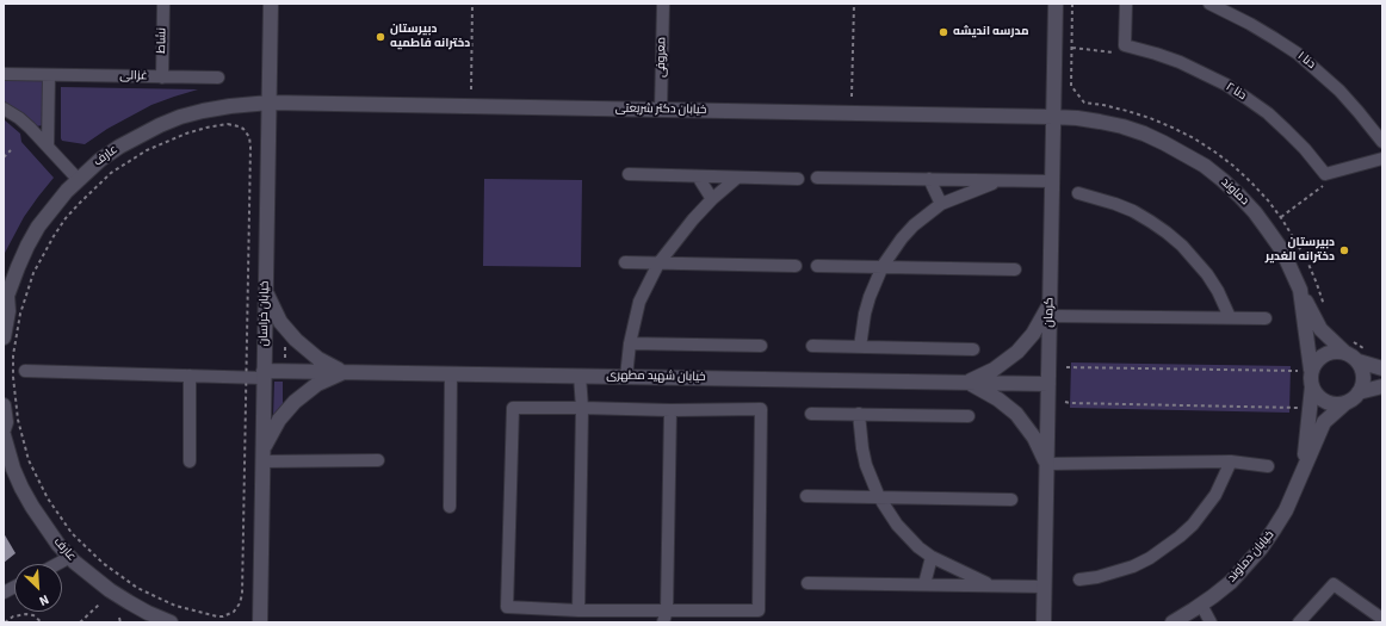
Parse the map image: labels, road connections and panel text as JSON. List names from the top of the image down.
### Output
{
  "streets": {
    "street": [
      "نشاط",
      "معروفی",
      "دنا ۱",
      "غزالی",
      "دنا ۲",
      "خیابان دکتر شریعتی",
      "عارف",
      "دماوند",
      "کرمان",
      "خیابان خراسان",
      "خیابان شهید مطهری",
      "خیابان دماوند"
    ]
  },
  "crossings": [
    ["نشاط", "غزالی"],
    ["معروفی", "خیابان دکتر شریعتی"],
    ["خیابان دکتر شریعتی", "عارف"],
    ["خیابان دکتر شریعتی", "دماوند"],
    ["خیابان دکتر شریعتی", "کرمان"],
    ["خیابان دکتر شریعتی", "خیابان خراسان"],
    ["عارف", "خیابان خراسان"],
    ["دماوند", "کرمان"],
    ["دماوند", "خیابان دماوند"],
    ["کرمان", "خیابان شهید مطهری"],
    ["خیابان خراسان", "خیابان شهید مطهری"]
  ],
  "places": ["مدرسه اندیشه", "دبیرستان دخترانه فاطمیه", "دبیرستان دخترانه الغدیر"],
  "north": "bottom right"
}
